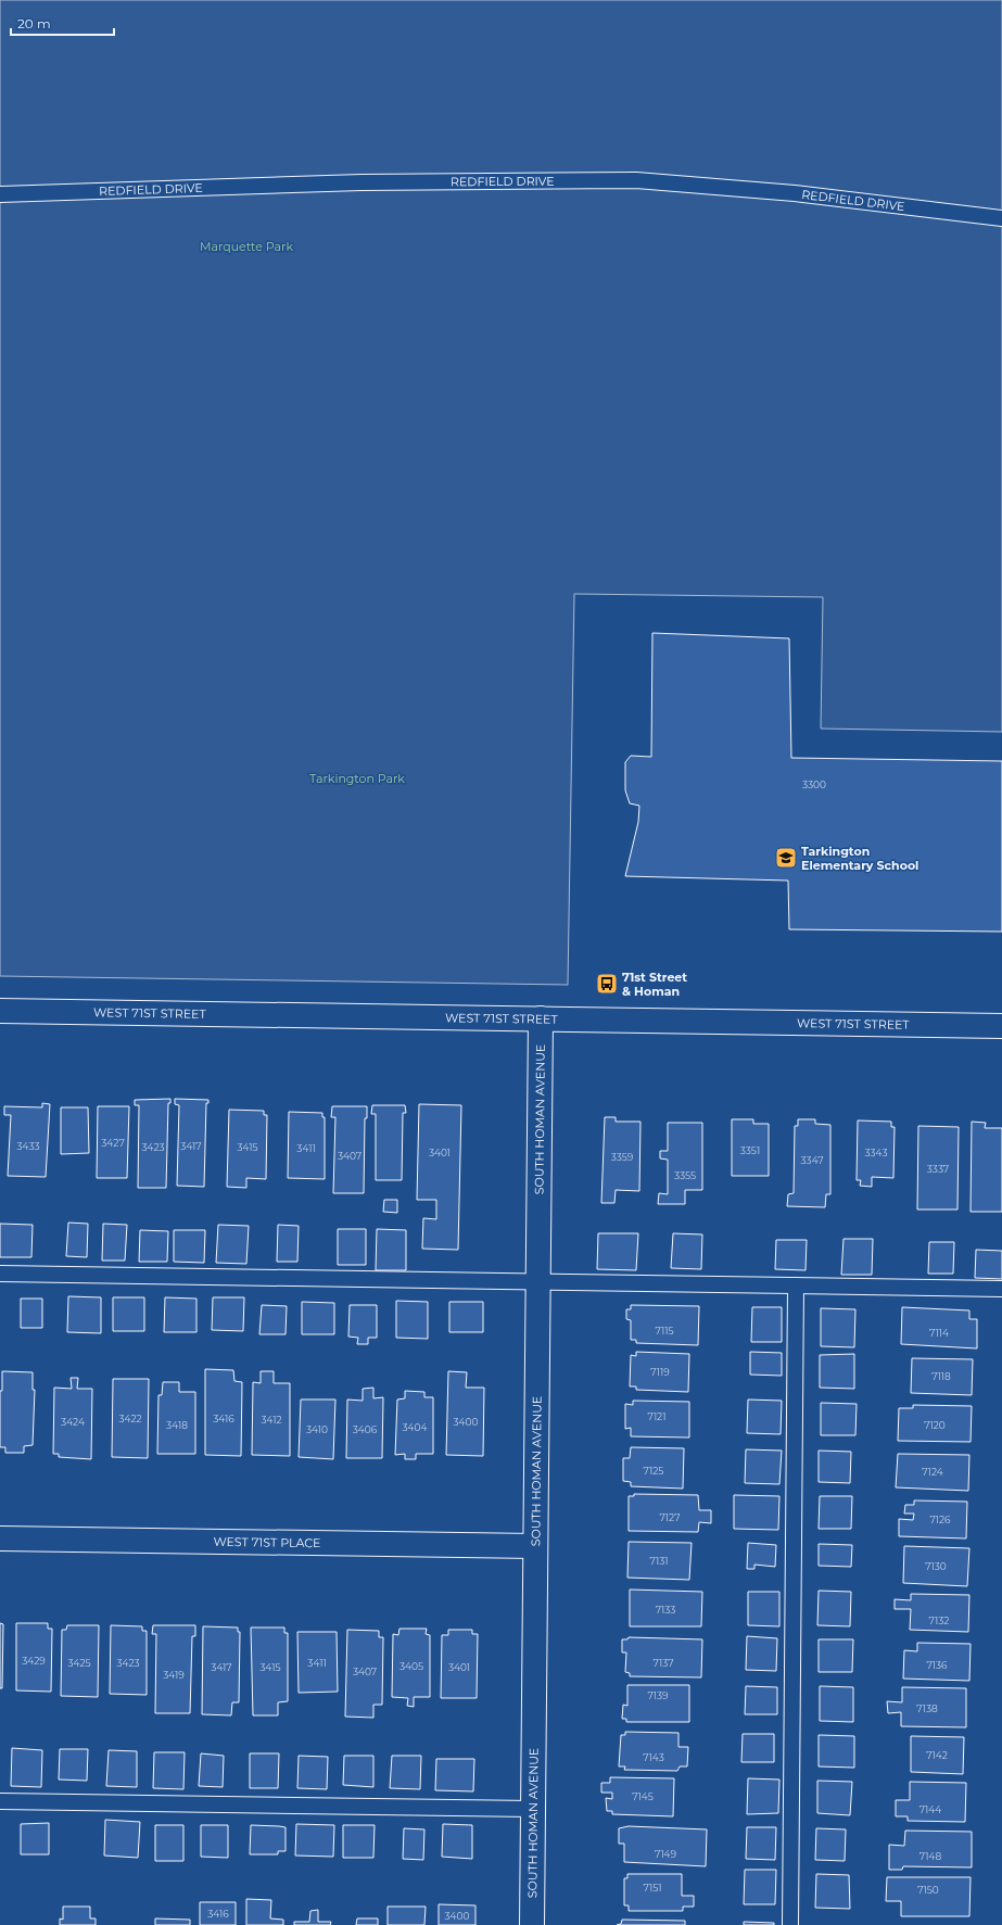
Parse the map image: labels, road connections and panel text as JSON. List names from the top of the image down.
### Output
{
  "streets": {
    "street": ["WEST 71ST STREET", "SOUTH HOMAN AVENUE", "WEST 71ST PLACE"],
    "lane": ["REDFIELD DRIVE"]
  },
  "crossings": [
    ["WEST 71ST STREET", "SOUTH HOMAN AVENUE"],
    ["SOUTH HOMAN AVENUE", "WEST 71ST PLACE"]
  ],
  "parks": ["Marquette Park", "Tarkington Park"],
  "places": {
    "school or university": ["Tarkington Elementary School"],
    "bus stop": ["71st Street & Homan"]
  },
  "house_numbers": [
    "3300",
    "3427",
    "3433",
    "3417",
    "3423",
    "3415",
    "3411",
    "3351",
    "3401",
    "3343",
    "3407",
    "3359",
    "3347",
    "3337",
    "3355",
    "7115",
    "7114",
    "7119",
    "7118",
    "7121",
    "3422",
    "3416",
    "3412",
    "3424",
    "3400",
    "3418",
    "7120",
    "3404",
    "3410",
    "3406",
    "7125",
    "7124",
    "7127",
    "7126",
    "7131",
    "7130",
    "7133",
    "7132",
    "3429",
    "3425",
    "3423",
    "3411",
    "7137",
    "7136",
    "3405",
    "3417",
    "3415",
    "3401",
    "3407",
    "3419",
    "7139",
    "7138",
    "7142",
    "7143",
    "7145",
    "7144",
    "7149",
    "7148",
    "7151",
    "7150",
    "3416",
    "3400"
  ],
  "scale_bar": "20 m"
}
